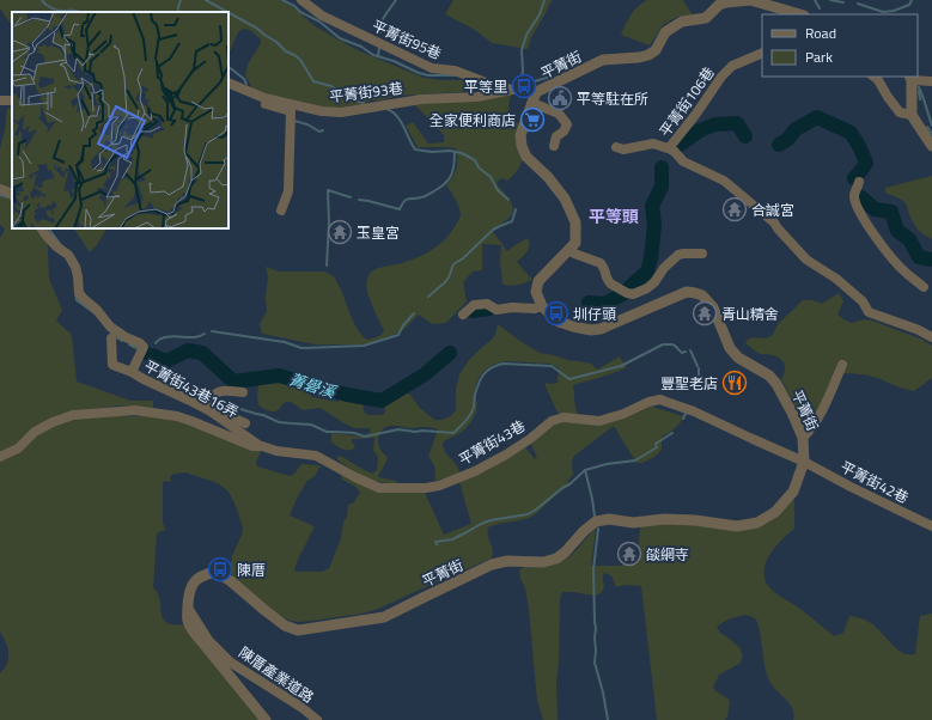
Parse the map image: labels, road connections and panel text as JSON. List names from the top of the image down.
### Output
{
  "streets": {
    "street": [
      "平菁街95巷",
      "平菁街",
      "平菁街93巷",
      "平菁街106巷",
      "平菁街43巷16弄",
      "平菁街43巷",
      "平菁街42巷",
      "陳厝產業道路"
    ]
  },
  "crossings": [
    ["平菁街95巷", "平菁街"],
    ["平菁街95巷", "平菁街93巷"],
    ["平菁街", "平菁街43巷"],
    ["平菁街", "平菁街42巷"],
    ["平菁街", "陳厝產業道路"],
    ["平菁街43巷16弄", "平菁街43巷"],
    ["平菁街43巷", "平菁街42巷"]
  ],
  "districts": ["平等頭"],
  "water": ["菁礐溪"],
  "places": {
    "bus stop": ["平等里", "圳仔頭", "陳厝"],
    "public building": ["平等駐在所"],
    "supermarket": ["全家便利商店"],
    "temple": [
      "合誠宮",
      "玉皇宮",
      "青山精舍",
      "燄網寺"
    ],
    "restaurant": ["豐聖老店"]
  },
  "legend": ["Road", "Park"]
}
